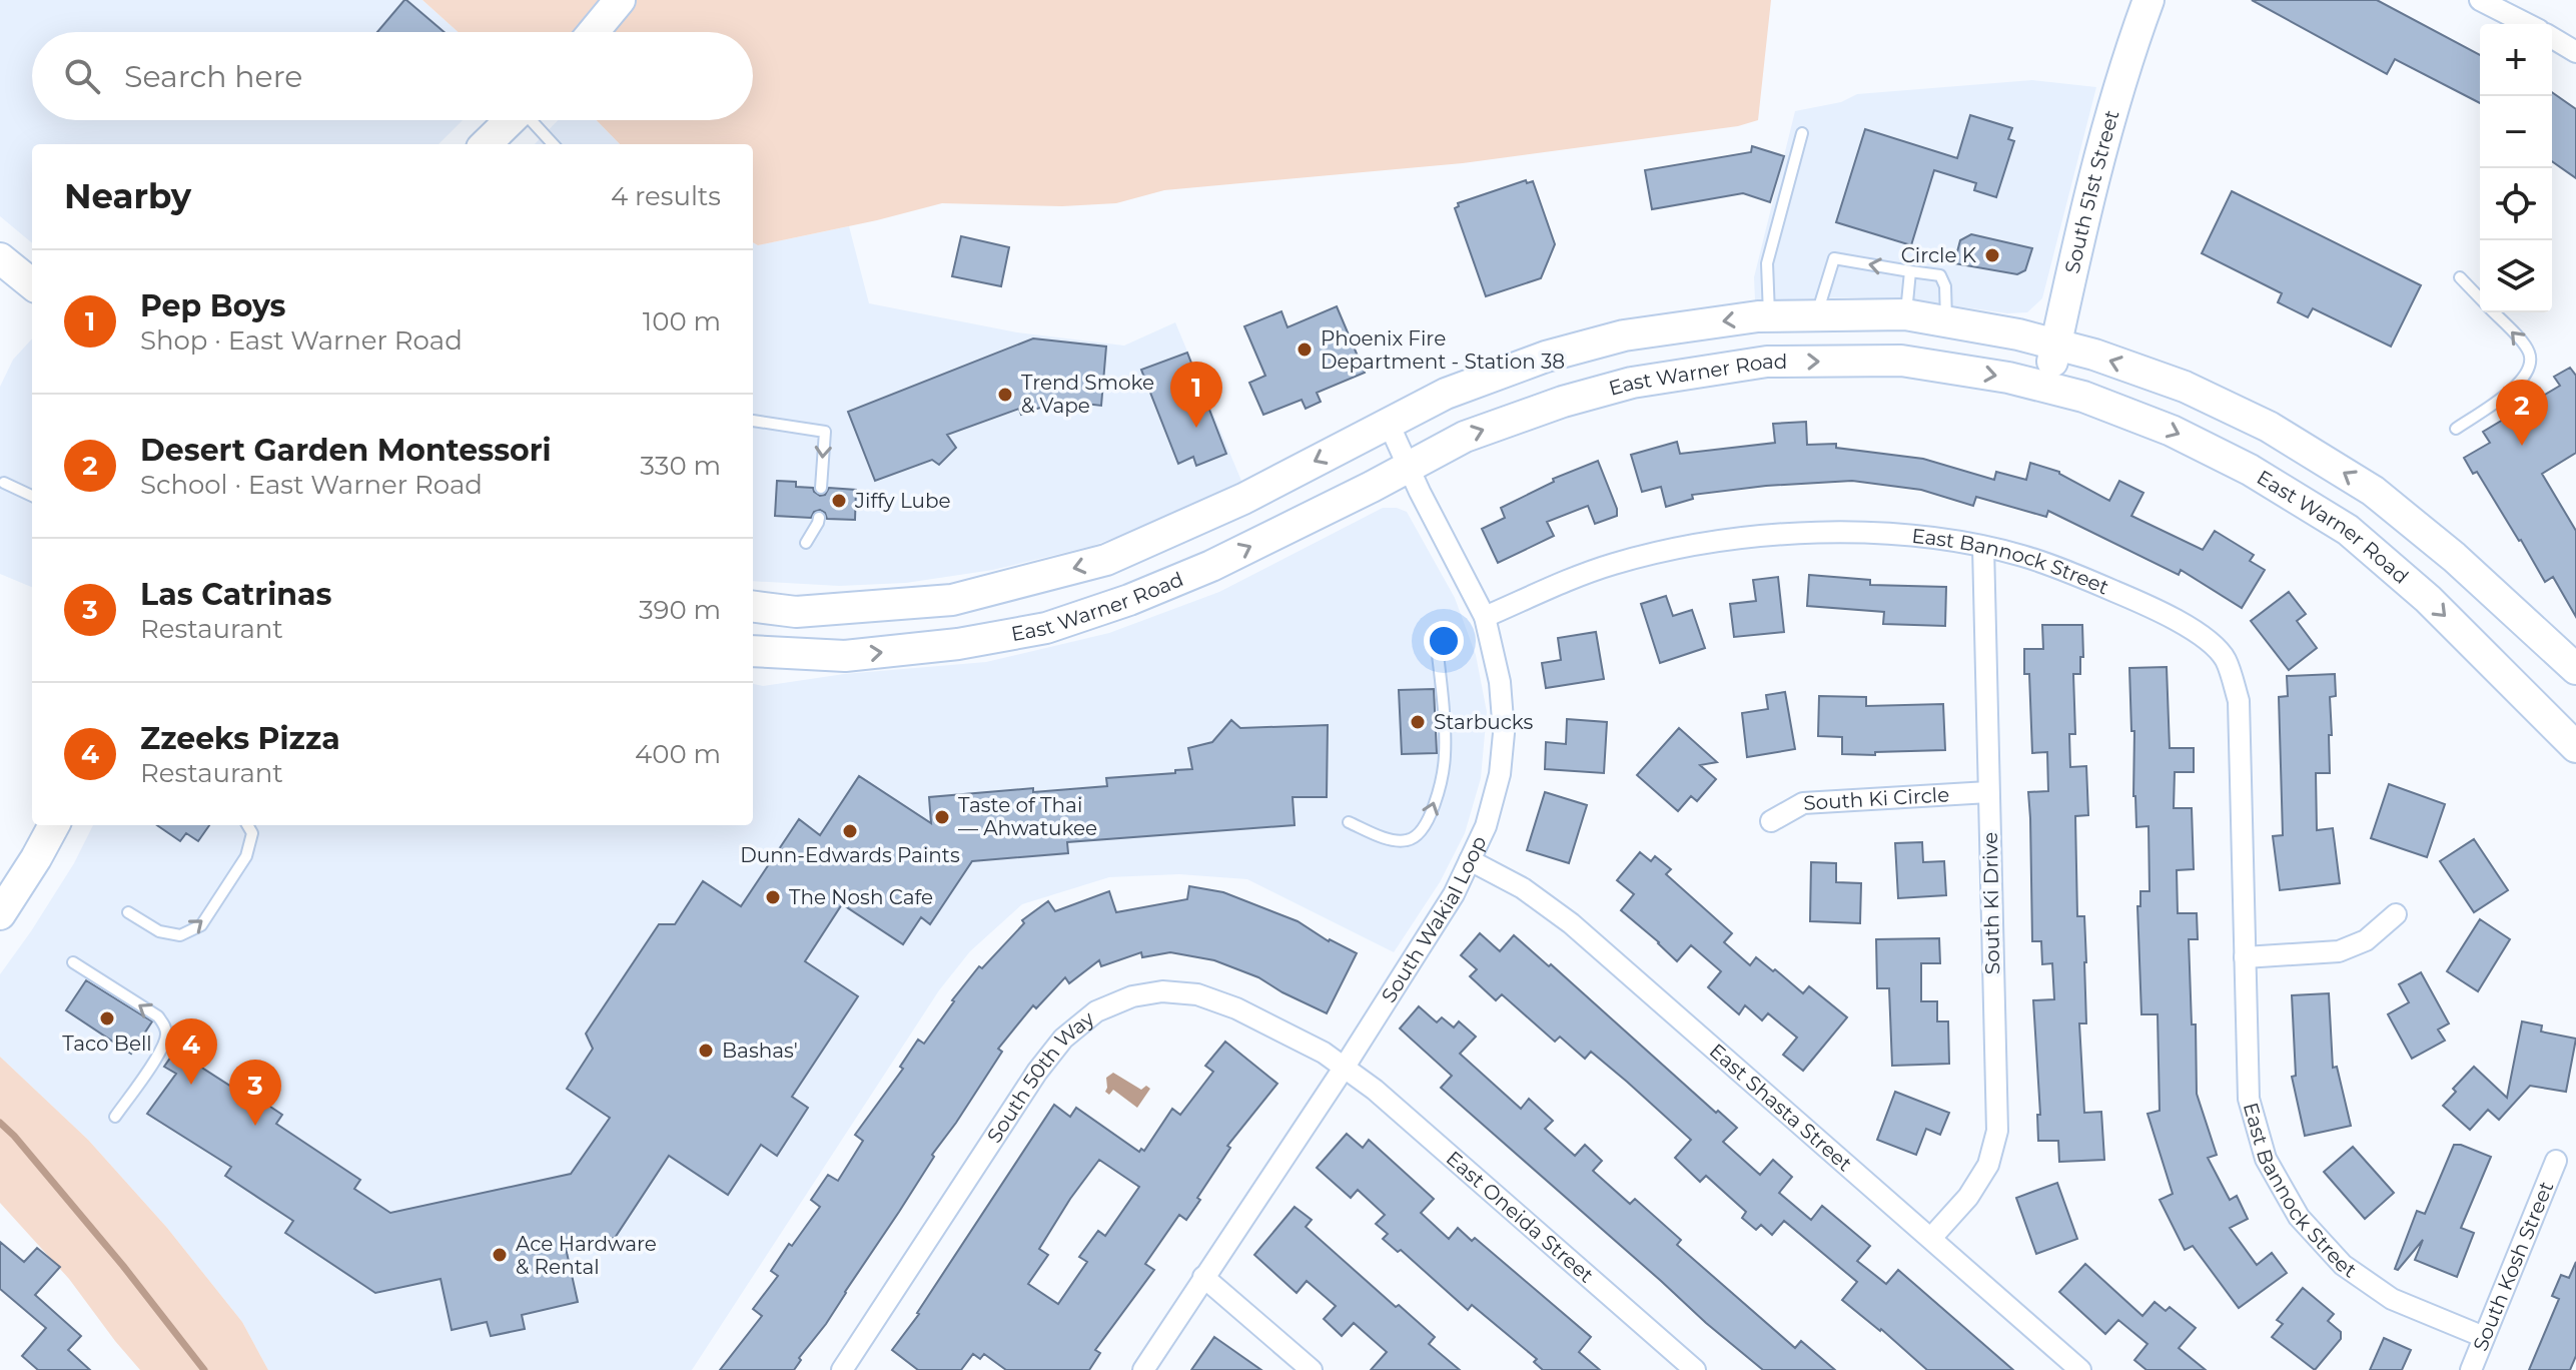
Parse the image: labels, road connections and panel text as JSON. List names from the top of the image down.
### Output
{
  "streets": {
    "main road": ["South 51st Street", "East Warner Road"],
    "street": [
      "East Bannock Street",
      "South Ki Circle",
      "South Ki Drive",
      "South Wakial Loop",
      "South 50th Way",
      "East Shasta Street",
      "East Oneida Street",
      "South Kosh Street"
    ]
  },
  "crossings": [
    ["South 51st Street", "East Warner Road"],
    ["East Warner Road", "South Wakial Loop"],
    ["East Bannock Street", "South Ki Drive"],
    ["East Bannock Street", "South Wakial Loop"],
    ["East Bannock Street", "South Kosh Street"],
    ["South Ki Circle", "South Ki Drive"],
    ["South Ki Drive", "East Shasta Street"],
    ["South Wakial Loop", "South 50th Way"],
    ["South Wakial Loop", "East Shasta Street"],
    ["South Wakial Loop", "East Oneida Street"],
    ["South 50th Way", "East Oneida Street"]
  ],
  "places": [
    "Circle K",
    "Phoenix Fire Department - Station 38",
    "Trend Smoke & Vape",
    "Jiffy Lube",
    "Starbucks",
    "Taste of Thai — Ahwatukee",
    "Dunn-Edwards Paints",
    "The Nosh Cafe",
    "Taco Bell",
    "Bashas'",
    "Ace Hardware & Rental"
  ],
  "page": {
    "map_buttons": ["+", "−"],
    "search": "Search here",
    "heading": ["Nearby", "4 results"],
    "list": [
      {
        "mark": "1",
        "name": "Pep Boys",
        "note": "Shop · East Warner Road",
        "value": "100 m"
      },
      {
        "mark": "2",
        "name": "Desert Garden Montessori",
        "note": "School · East Warner Road",
        "value": "330 m"
      },
      {
        "mark": "3",
        "name": "Las Catrinas",
        "note": "Restaurant",
        "value": "390 m"
      },
      {
        "mark": "4",
        "name": "Zzeeks Pizza",
        "note": "Restaurant",
        "value": "400 m"
      }
    ],
    "pins": [
      "1",
      "2",
      "4",
      "3"
    ]
  }
}
